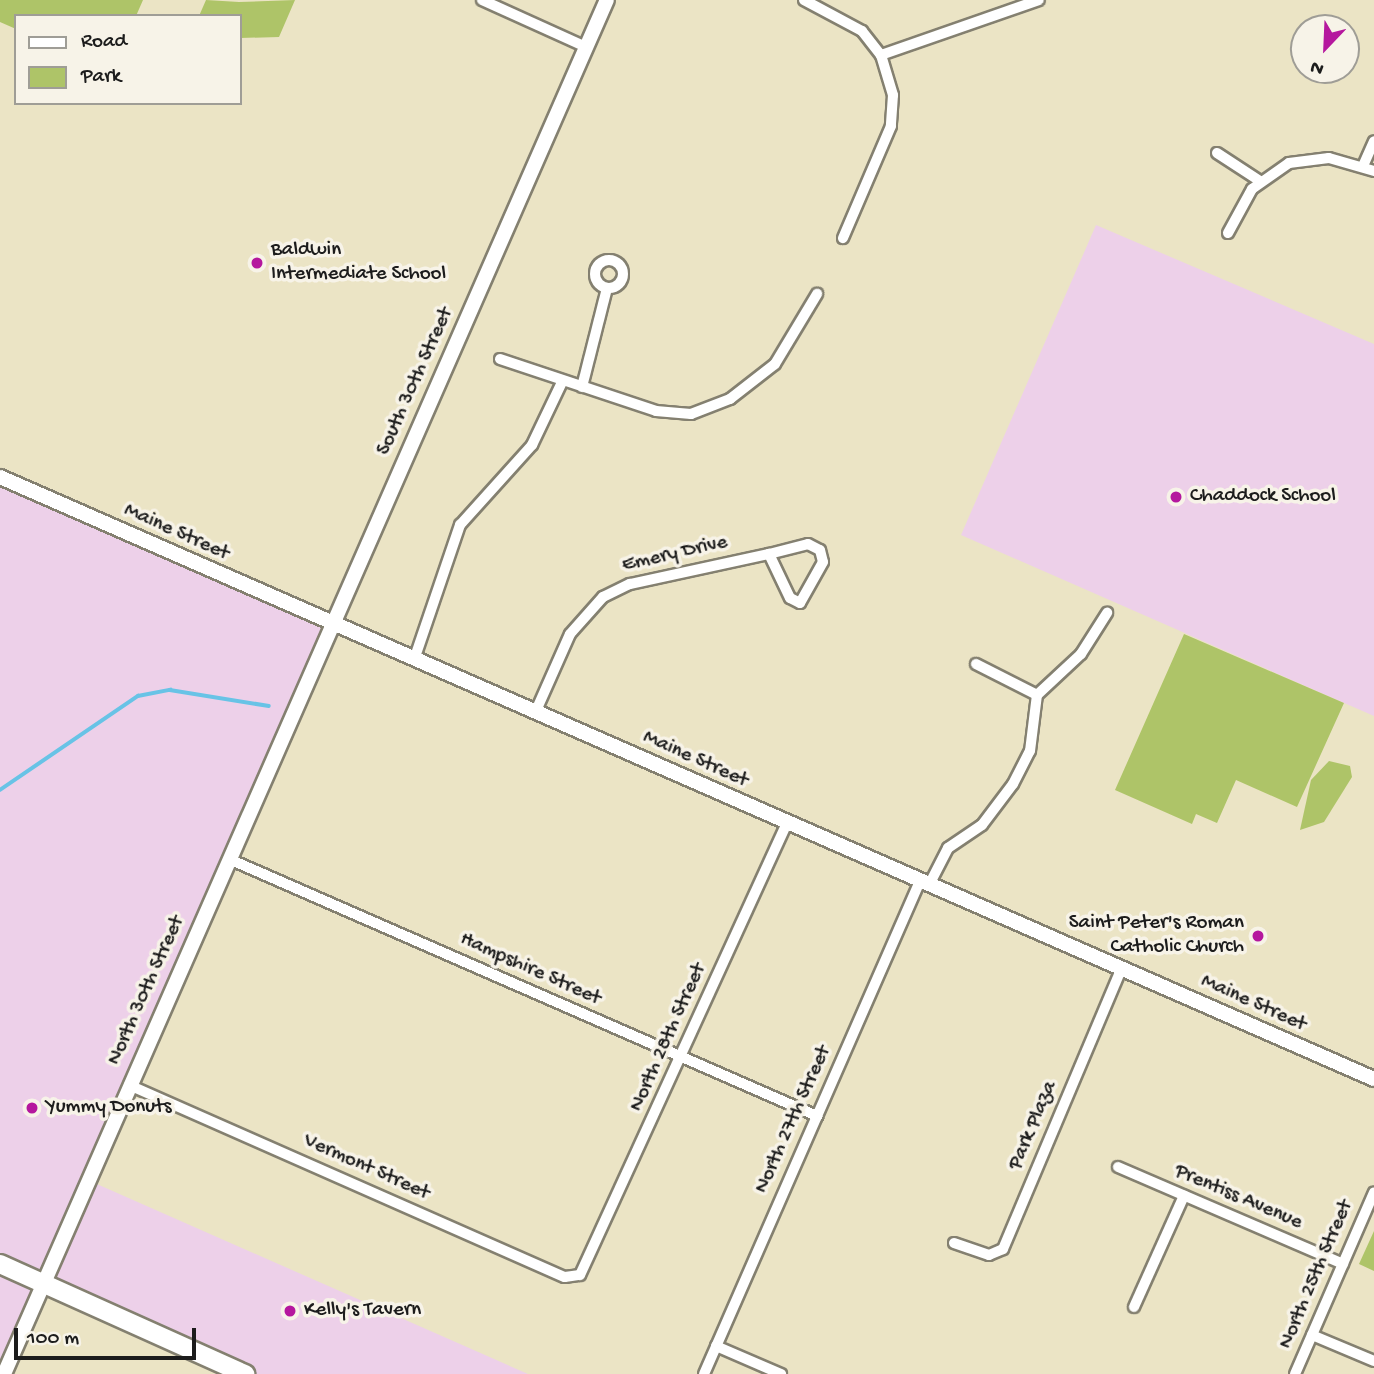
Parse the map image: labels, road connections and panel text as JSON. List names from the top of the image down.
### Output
{
  "streets": {
    "street": [
      "South 30th Street",
      "Maine Street",
      "Emery Drive",
      "Hampshire Street",
      "North 30th Street",
      "North 28th Street",
      "North 27th Street",
      "Park Plaza",
      "Vermont Street",
      "Prentiss Avenue",
      "North 25th Street"
    ]
  },
  "crossings": [
    ["South 30th Street", "Maine Street"],
    ["South 30th Street", "North 30th Street"],
    ["Maine Street", "Emery Drive"],
    ["Maine Street", "North 30th Street"],
    ["Maine Street", "North 28th Street"],
    ["Maine Street", "North 27th Street"],
    ["Maine Street", "Park Plaza"],
    ["Hampshire Street", "North 30th Street"],
    ["Hampshire Street", "North 28th Street"],
    ["Hampshire Street", "North 27th Street"],
    ["North 30th Street", "Vermont Street"],
    ["North 28th Street", "Vermont Street"],
    ["Prentiss Avenue", "North 25th Street"]
  ],
  "places": [
    "Baldwin Intermediate School",
    "Chaddock School",
    "Saint Peter's Roman Catholic Church",
    "Yummy Donuts",
    "Kelly's Tavern"
  ],
  "legend": ["Road", "Park"],
  "scale_bar": "100 m",
  "north": "bottom left"
}
